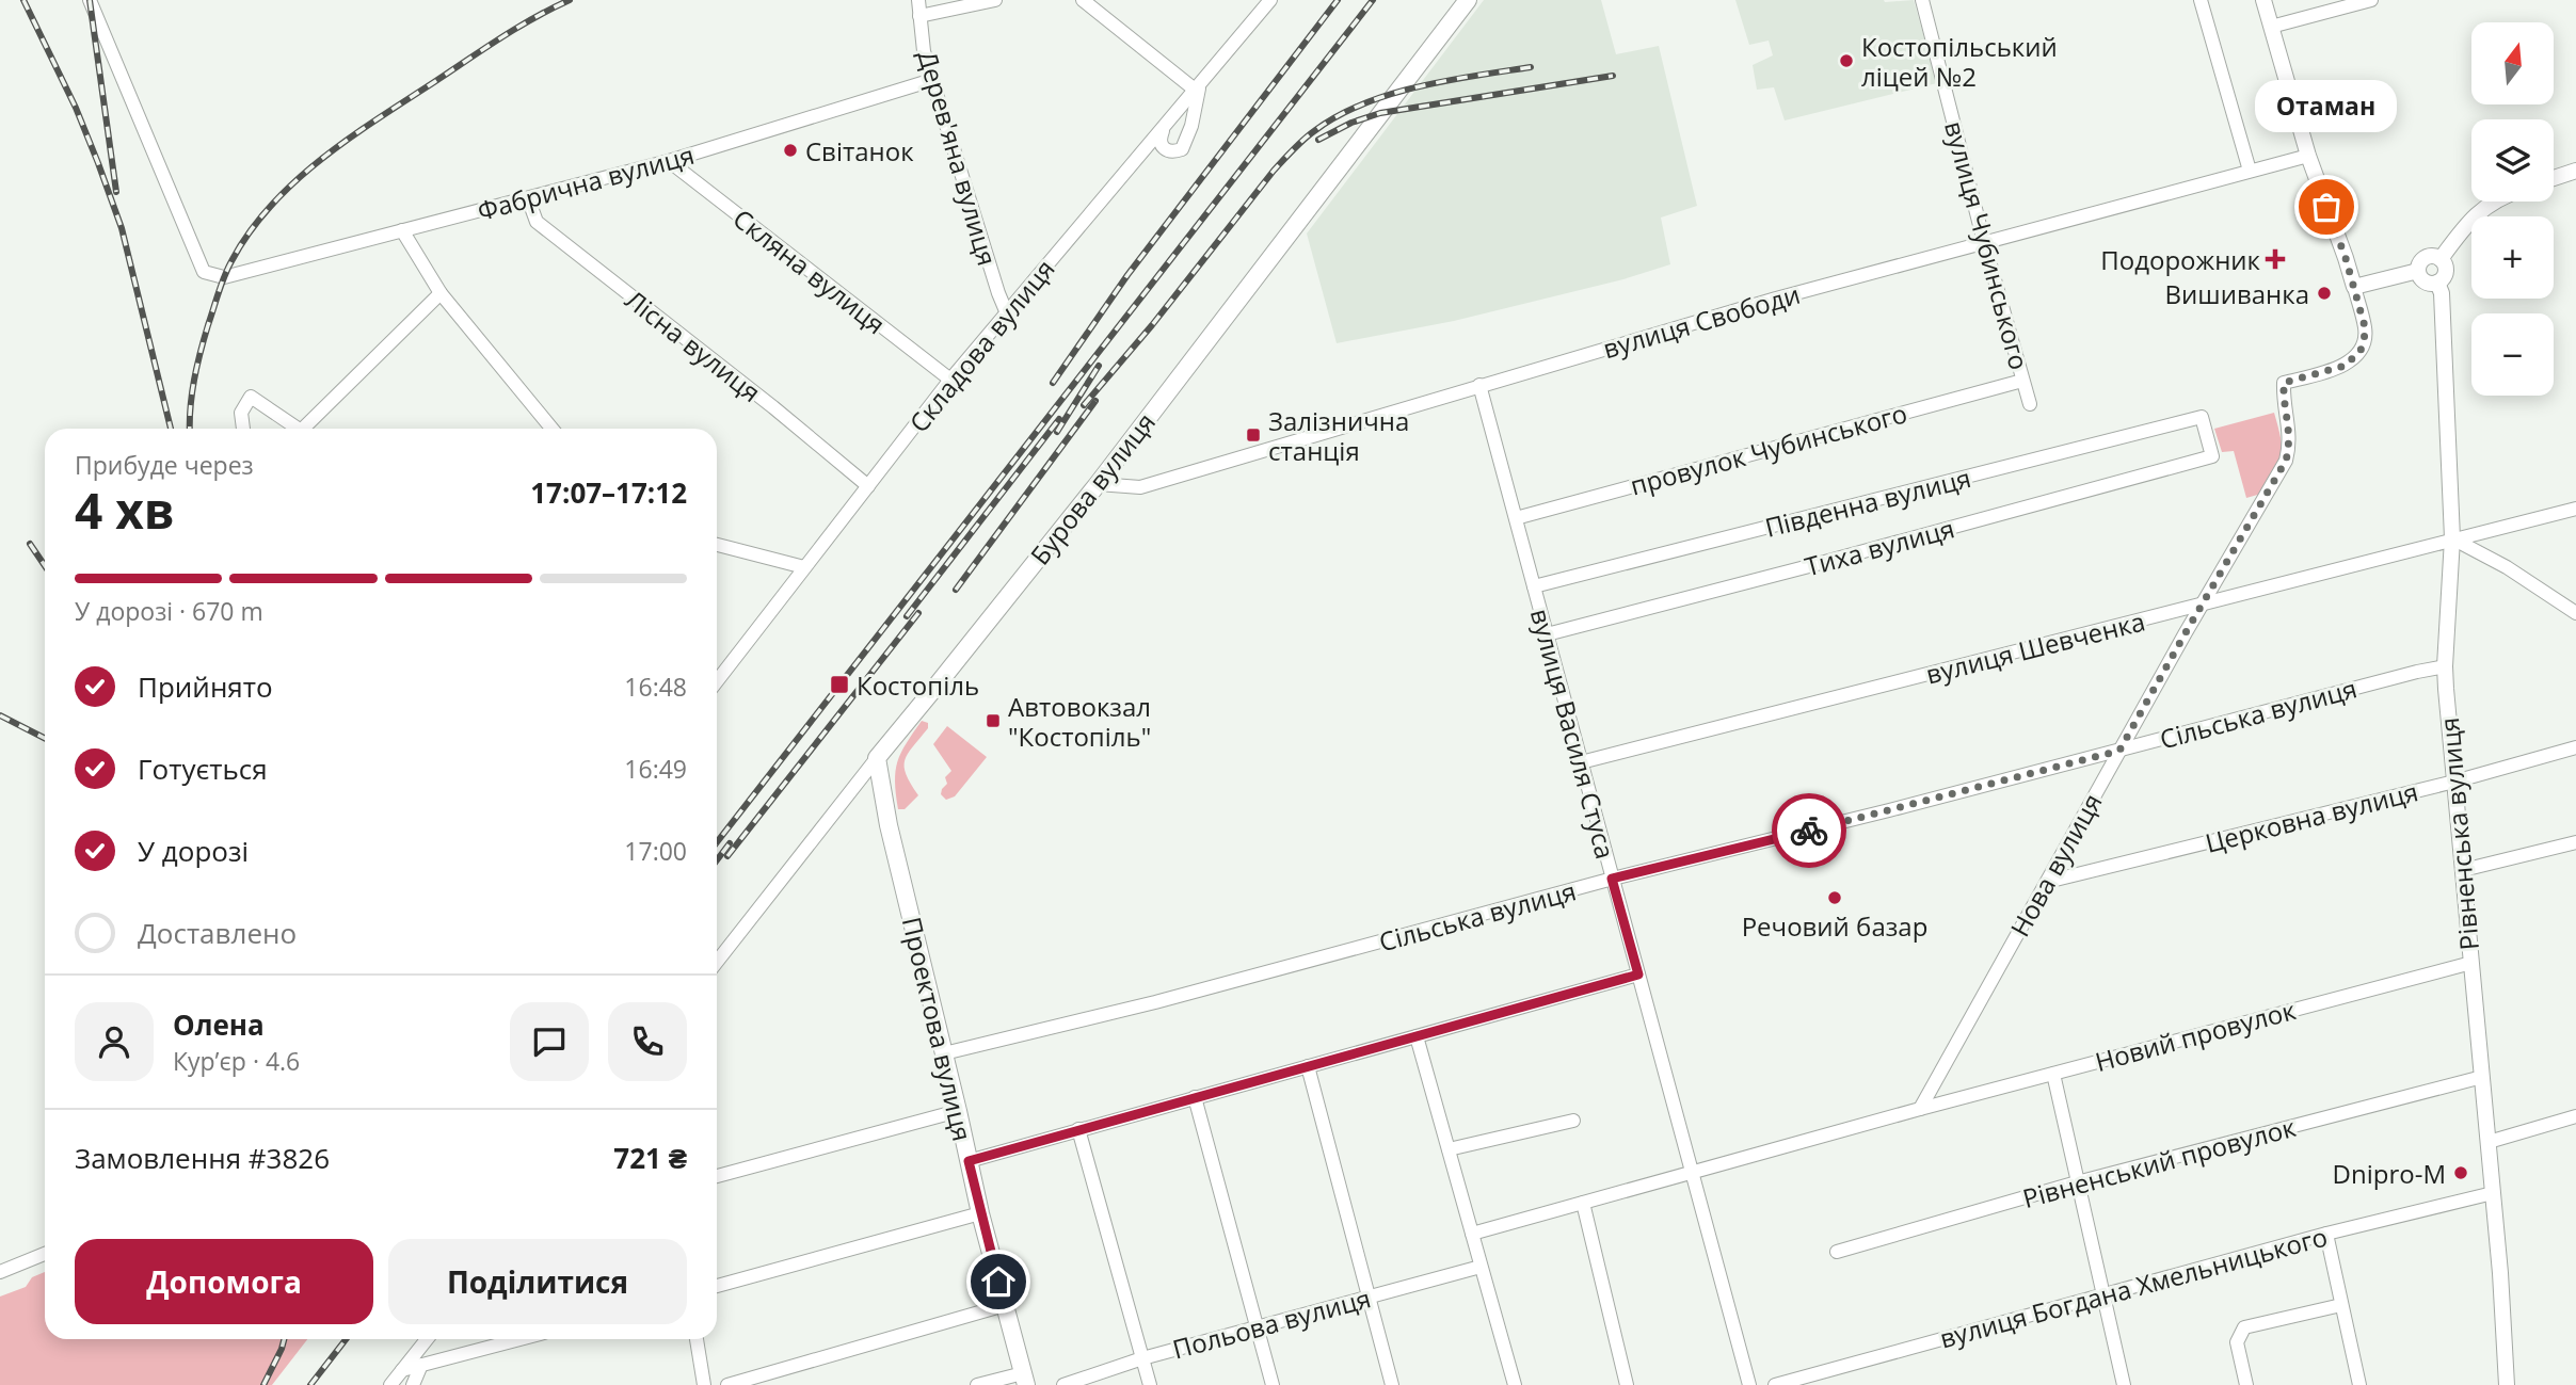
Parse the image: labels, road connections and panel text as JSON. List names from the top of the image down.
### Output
{
  "streets": {
    "main road": ["Бурова вулиця", "Проектова вулиця"],
    "street": [
      "Дерев'яна вулиця",
      "Фабрична вулиця",
      "вулиця Чубинського",
      "Скляна вулиця",
      "вулиця Свободи",
      "Лісна вулиця",
      "Складова вулиця",
      "провулок Чубинського",
      "Південна вулиця",
      "Тиха вулиця",
      "вулиця Шевченка",
      "Сільська вулиця",
      "вулиця Василя Стуса",
      "Церковна вулиця",
      "Рівненська вулиця",
      "Нова вулиця",
      "Новий провулок",
      "Рівненський провулок",
      "вулиця Богдана Хмельницького",
      "Польова вулиця"
    ]
  },
  "crossings": [
    ["Дерев'яна вулиця", "Фабрична вулиця"],
    ["Дерев'яна вулиця", "Складова вулиця"],
    ["Фабрична вулиця", "Скляна вулиця"],
    ["Фабрична вулиця", "Лісна вулиця"],
    ["вулиця Чубинського", "вулиця Свободи"],
    ["вулиця Чубинського", "провулок Чубинського"],
    ["Скляна вулиця", "Складова вулиця"],
    ["вулиця Свободи", "Бурова вулиця"],
    ["вулиця Свободи", "вулиця Василя Стуса"],
    ["вулиця Свободи", "Нова вулиця"],
    ["Лісна вулиця", "Складова вулиця"],
    ["провулок Чубинського", "вулиця Василя Стуса"],
    ["Бурова вулиця", "Проектова вулиця"],
    ["Південна вулиця", "Тиха вулиця"],
    ["Південна вулиця", "вулиця Василя Стуса"],
    ["Тиха вулиця", "вулиця Василя Стуса"],
    ["вулиця Шевченка", "вулиця Василя Стуса"],
    ["вулиця Шевченка", "Рівненська вулиця"],
    ["вулиця Шевченка", "Нова вулиця"],
    ["Сільська вулиця", "вулиця Василя Стуса"],
    ["Сільська вулиця", "Рівненська вулиця"],
    ["Сільська вулиця", "Нова вулиця"],
    ["Сільська вулиця", "Проектова вулиця"],
    ["Церковна вулиця", "Рівненська вулиця"],
    ["Церковна вулиця", "Нова вулиця"],
    ["Рівненська вулиця", "Новий провулок"],
    ["Рівненська вулиця", "Рівненський провулок"],
    ["Рівненська вулиця", "вулиця Богдана Хмельницького"],
    ["Нова вулиця", "Новий провулок"]
  ],
  "places": {
    "other": [
      "Костопільський ліцей №2",
      "Світанок",
      "Отаман",
      "Вишиванка",
      "Речовий базар",
      "Dnipro-M"
    ],
    "health": ["Подорожник"],
    "transit": ["Залізнична станція", "Костопіль", "Автовокзал \"Костопіль\""]
  },
  "north": "top",
  "page": {
    "map_buttons": ["+", "−"],
    "bubble": "Отаман",
    "heading": ["4 хв", "Прибуде через", "17:07–17:12"],
    "panel": [
      "Олена",
      "Кур’єр · 4.6",
      "Замовлення #3826",
      "721 ₴"
    ],
    "bar": "У дорозі · 670 m",
    "list": [
      ["Прийнято", "16:48"],
      ["Готується", "16:49"],
      ["У дорозі", "17:00"],
      "Доставлено"
    ],
    "buttons": ["Допомога", "Поділитися"]
  }
}
